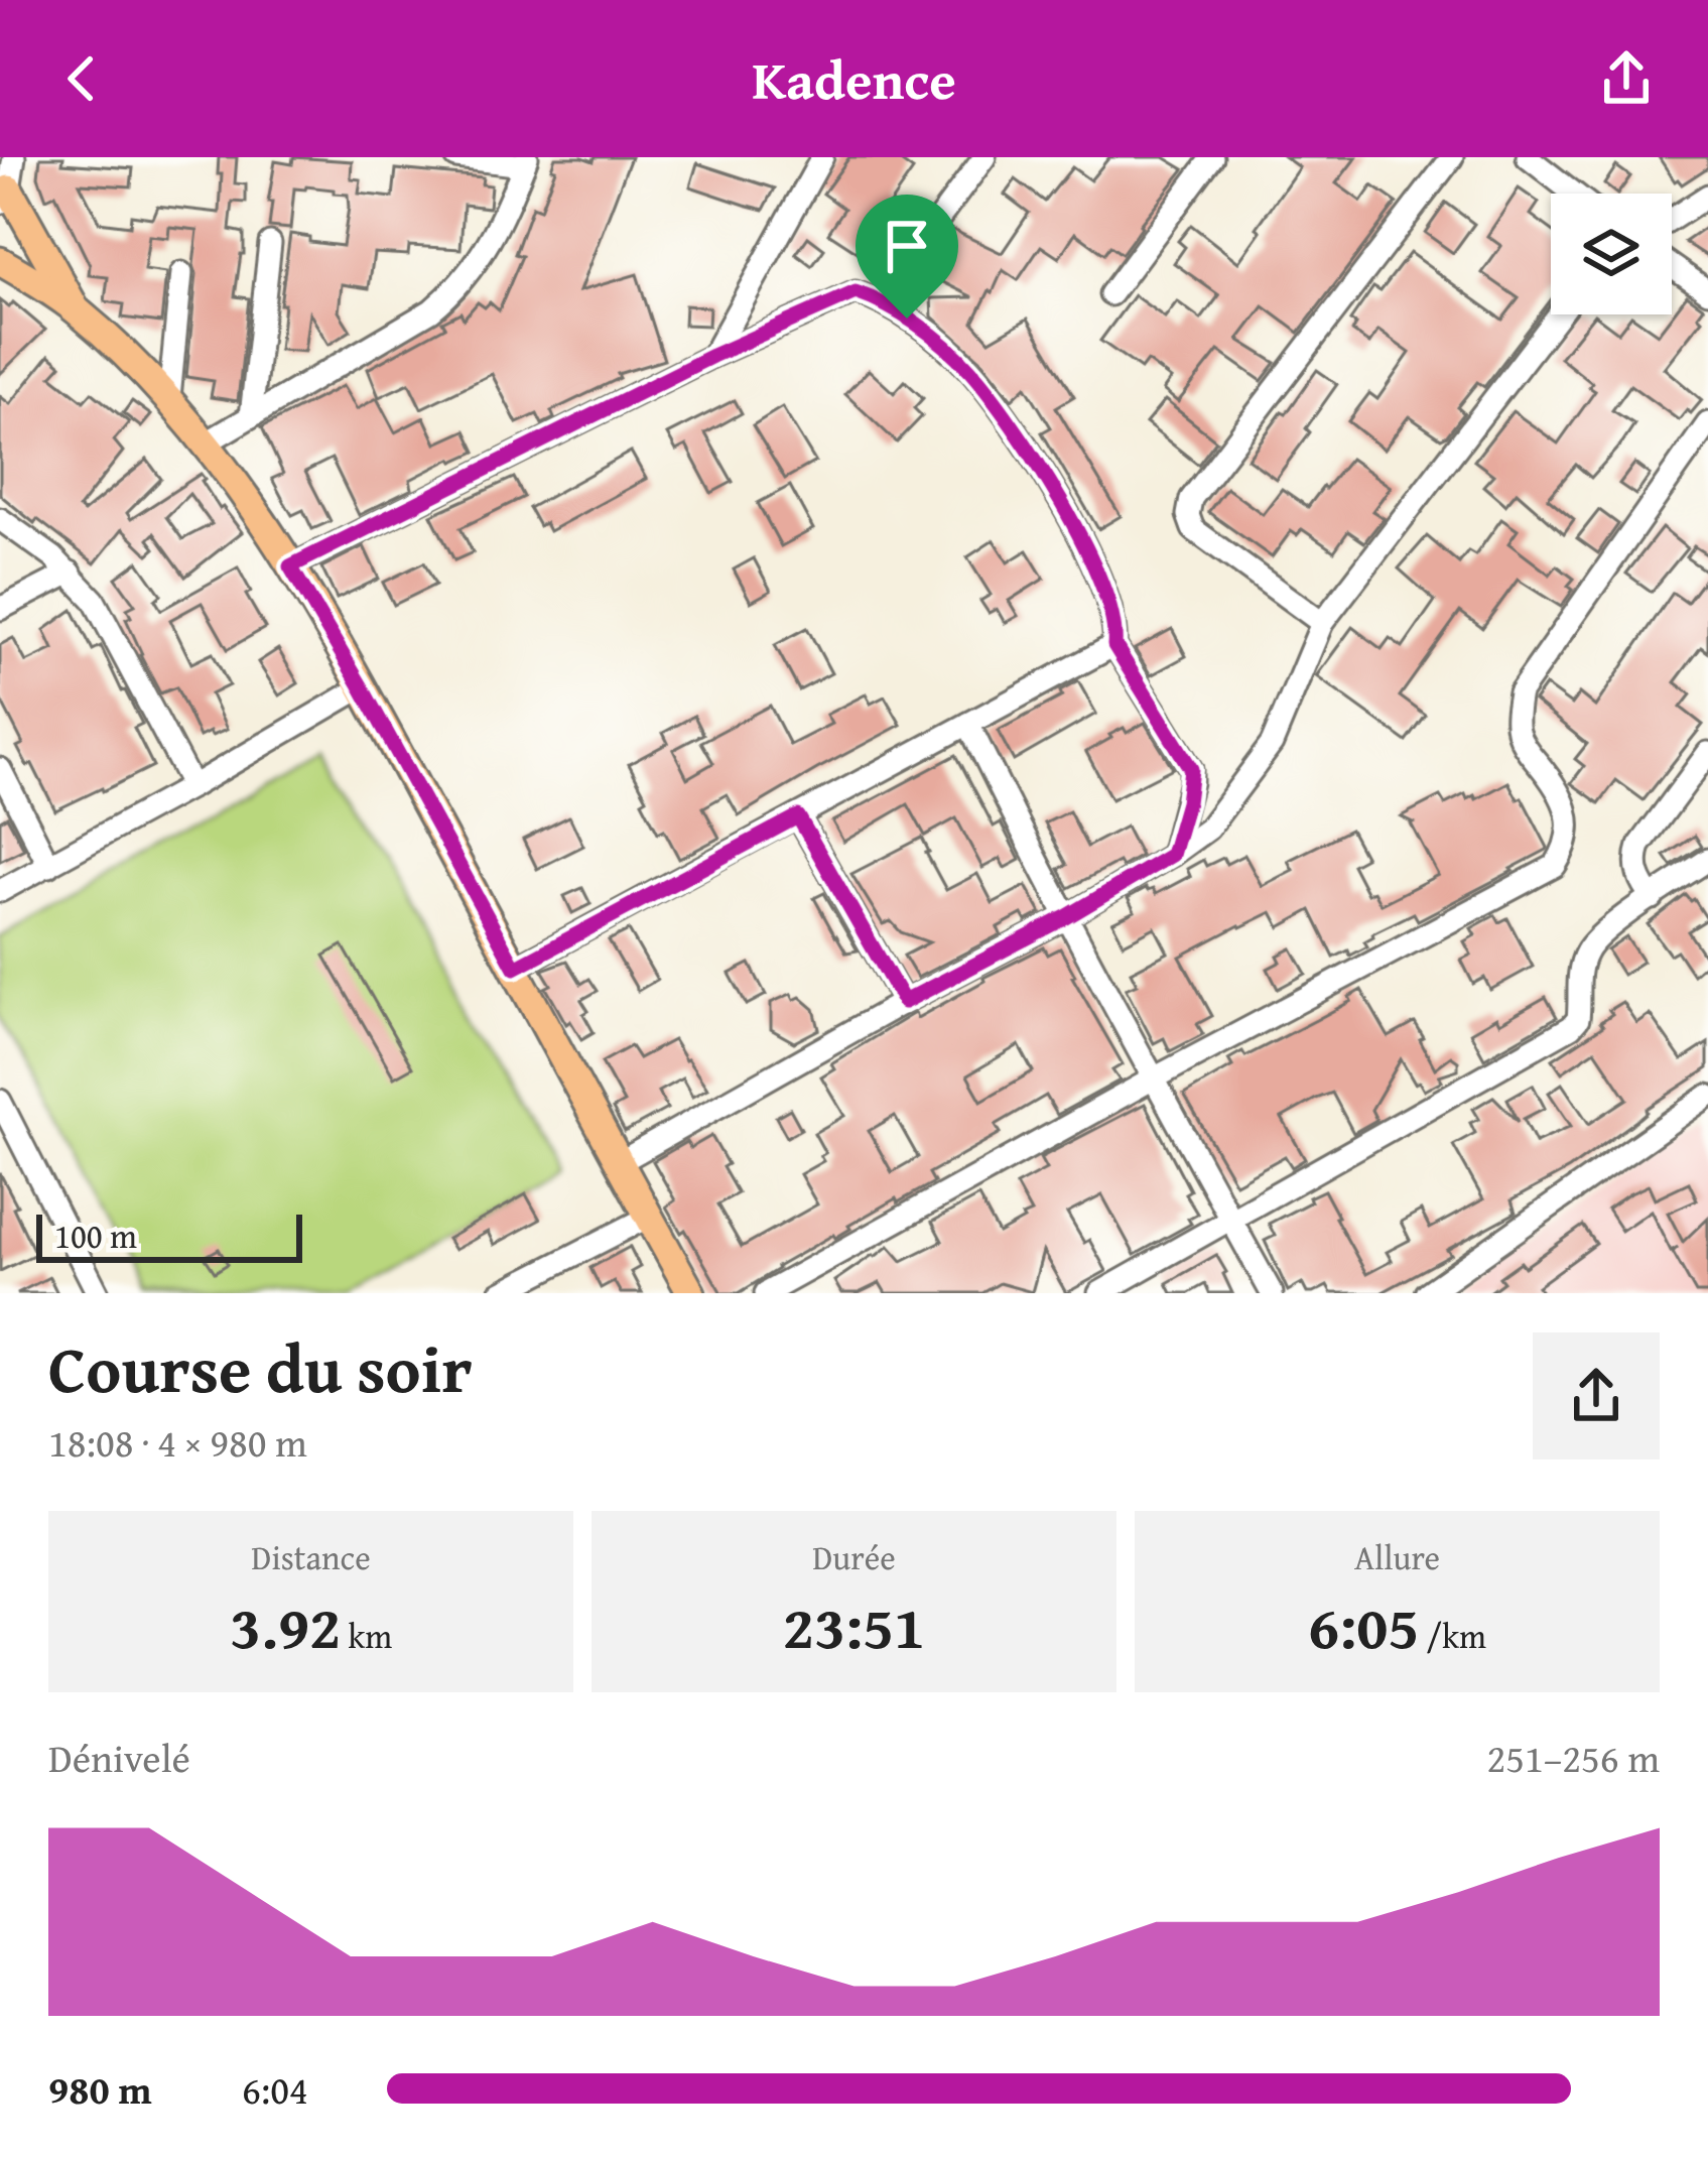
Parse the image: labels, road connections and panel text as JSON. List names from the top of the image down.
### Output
{
  "scale_bar": "100 m",
  "page": {
    "header": "Kadence",
    "scale": "100 m",
    "heading": ["Course du soir", "18:08 · 4 × 980 m"],
    "stats": [
      ["Distance", "3.92 km"],
      ["Durée", "23:51"],
      ["Allure", "6:05 /km"]
    ],
    "chart": ["Dénivelé", "251–256 m"],
    "list": [
      {
        "name": "980 m",
        "note": "6:04"
      }
    ]
  }
}
